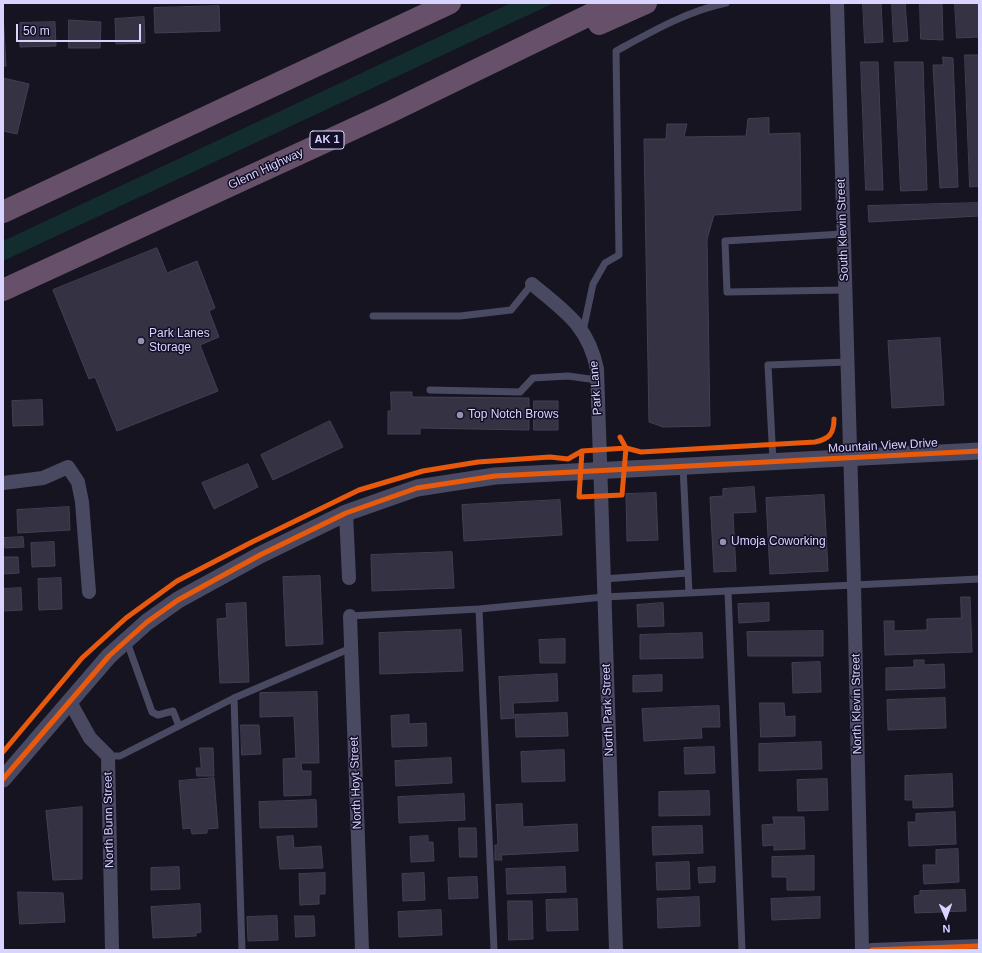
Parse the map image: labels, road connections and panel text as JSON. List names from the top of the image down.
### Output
{
  "streets": {
    "highway": ["AK 1", "Glenn Highway"],
    "street": [
      "South Klevin Street",
      "Park Lane",
      "Mountain View Drive",
      "North Klevin Street",
      "North Park Street",
      "North Hoyt Street",
      "North Bunn Street"
    ]
  },
  "crossings": [
    ["South Klevin Street", "Mountain View Drive"],
    ["South Klevin Street", "North Klevin Street"],
    ["Park Lane", "Mountain View Drive"],
    ["Park Lane", "North Park Street"],
    ["Mountain View Drive", "North Klevin Street"],
    ["Mountain View Drive", "North Park Street"],
    ["Mountain View Drive", "North Bunn Street"]
  ],
  "places": ["Park Lanes Storage", "Top Notch Brows", "Umoja Coworking"],
  "scale_bar": "50 m",
  "north": "bottom"
}
